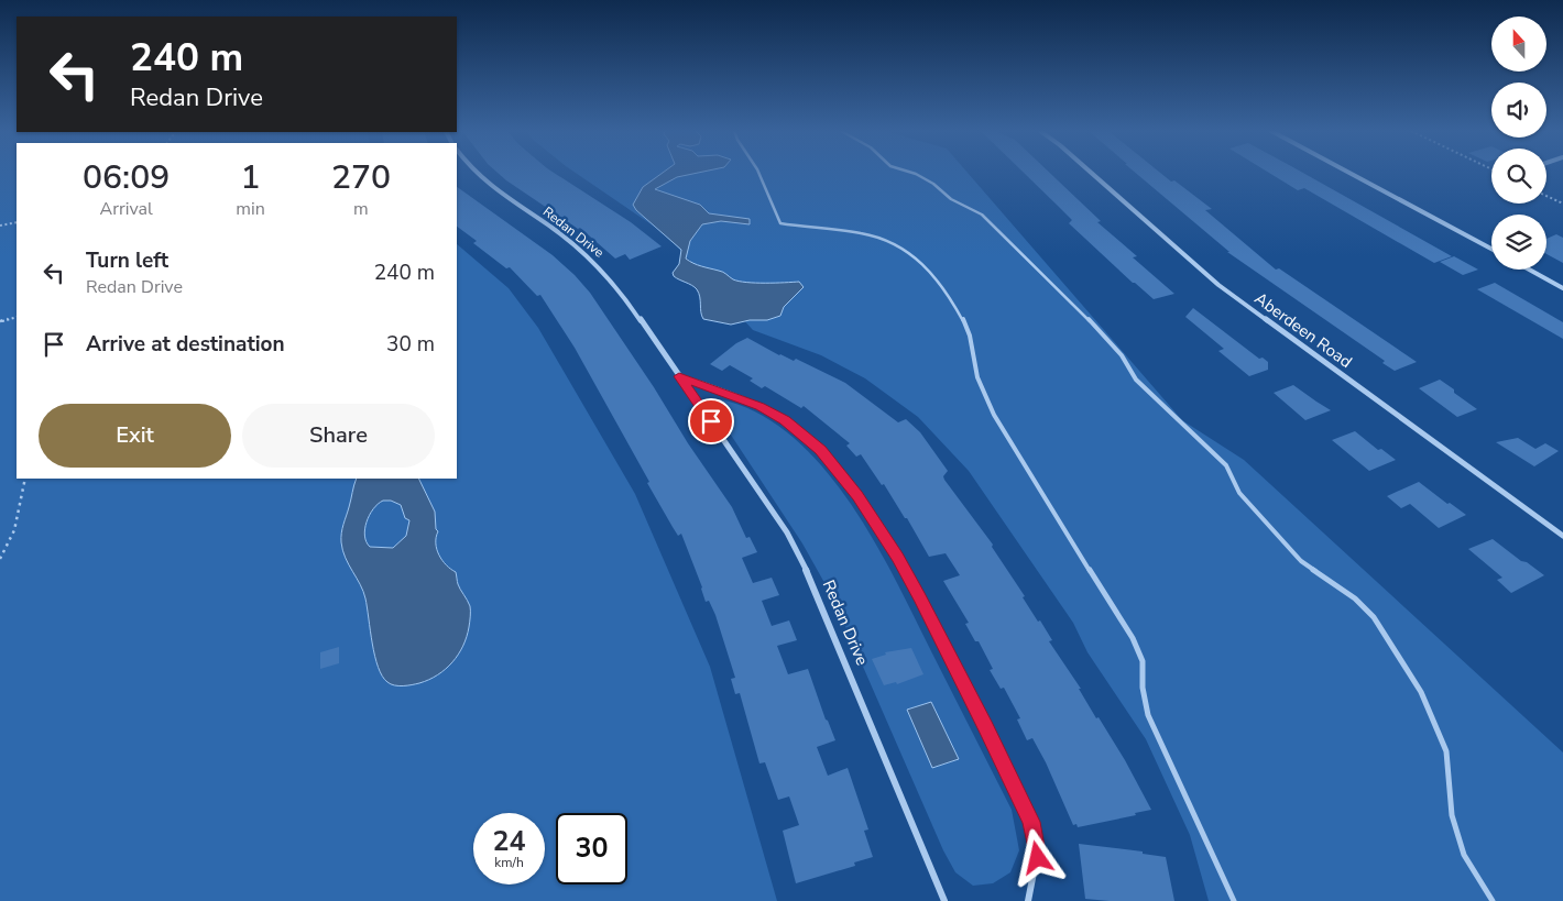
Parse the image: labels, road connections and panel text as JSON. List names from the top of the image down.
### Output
{
  "streets": {
    "street": ["Redan Drive", "Aberdeen Road"]
  },
  "north": "top",
  "page": {
    "turn": ["240 m", "Redan Drive"],
    "eta": [
      "06:09",
      "Arrival",
      "1",
      "min",
      "270",
      "m"
    ],
    "list": [
      {
        "name": "Turn left",
        "note": "Redan Drive",
        "value": "240 m"
      },
      {
        "name": "Arrive at destination",
        "value": "30 m"
      }
    ],
    "buttons": ["Exit", "Share"],
    "speed": "24 km/h",
    "limit": "30"
  }
}
